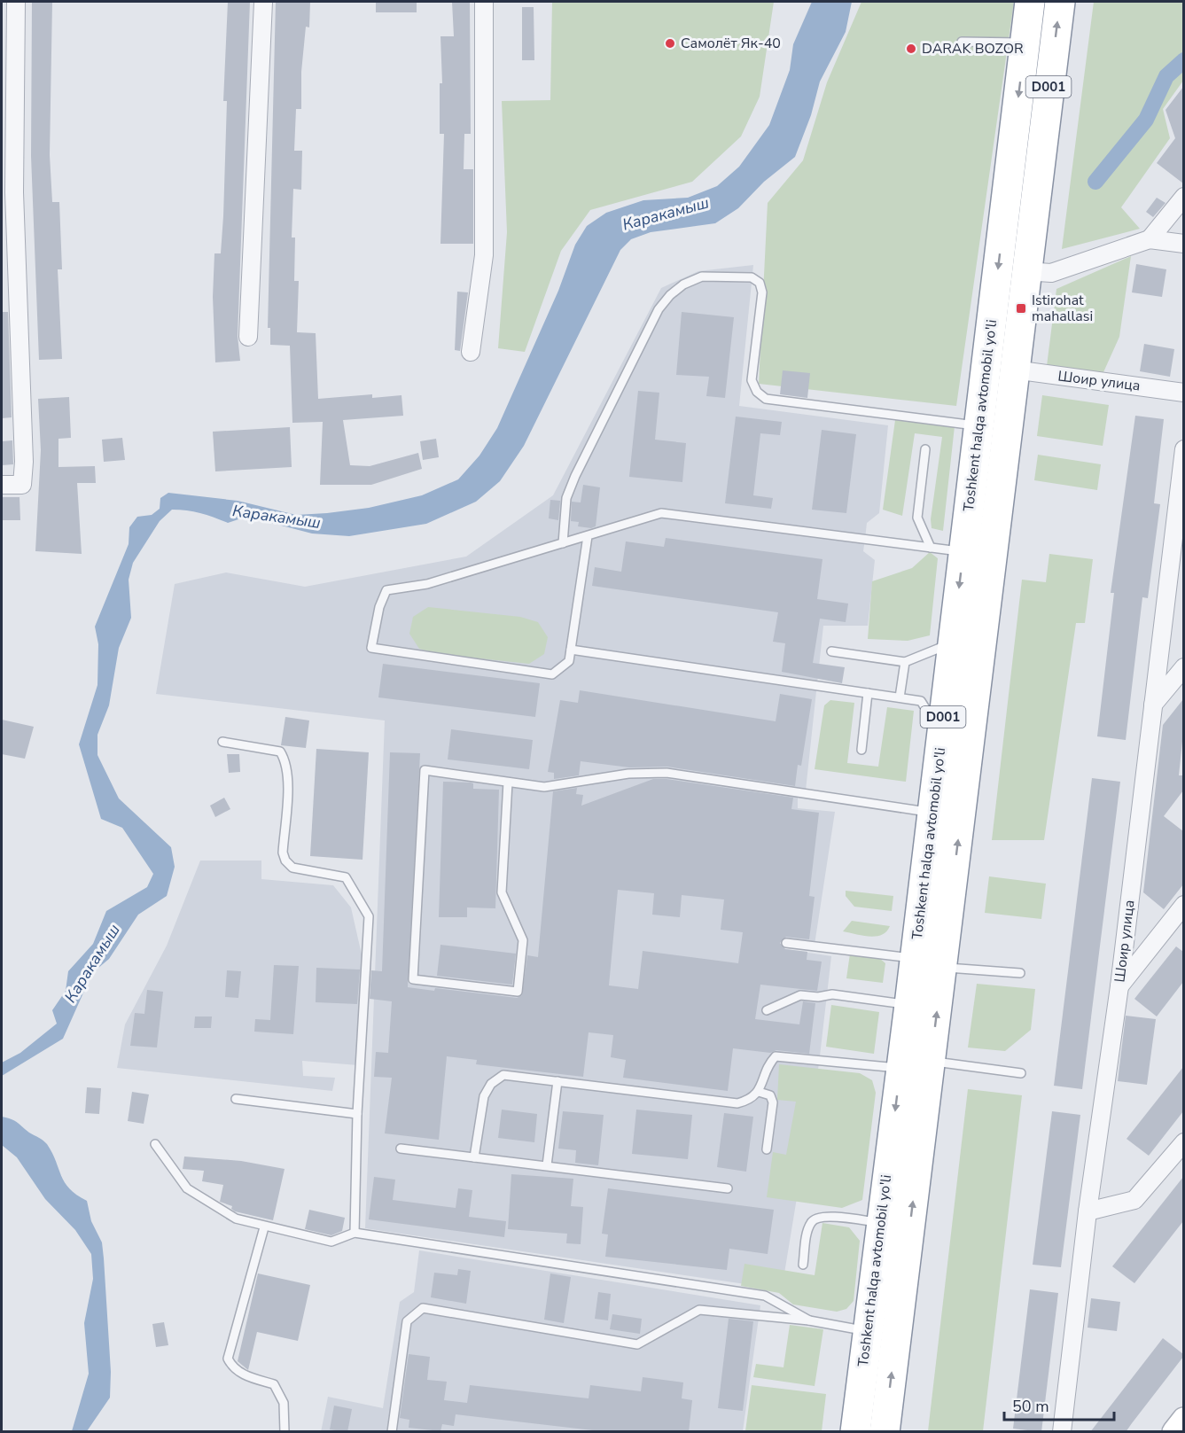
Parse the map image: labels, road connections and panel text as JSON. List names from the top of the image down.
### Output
{
  "streets": {
    "highway": ["D001", "Toshkent halqa avtomobil yo'li"],
    "street": ["Шоир улица"]
  },
  "crossings": [
    ["Шоир улица", "Toshkent halqa avtomobil yo'li"]
  ],
  "water": ["Каракамыш"],
  "places": {
    "other": ["Самолёт Як-40", "DARAK BOZOR"],
    "transit": ["Istirohat mahallasi"]
  },
  "scale_bar": "50 m"
}
